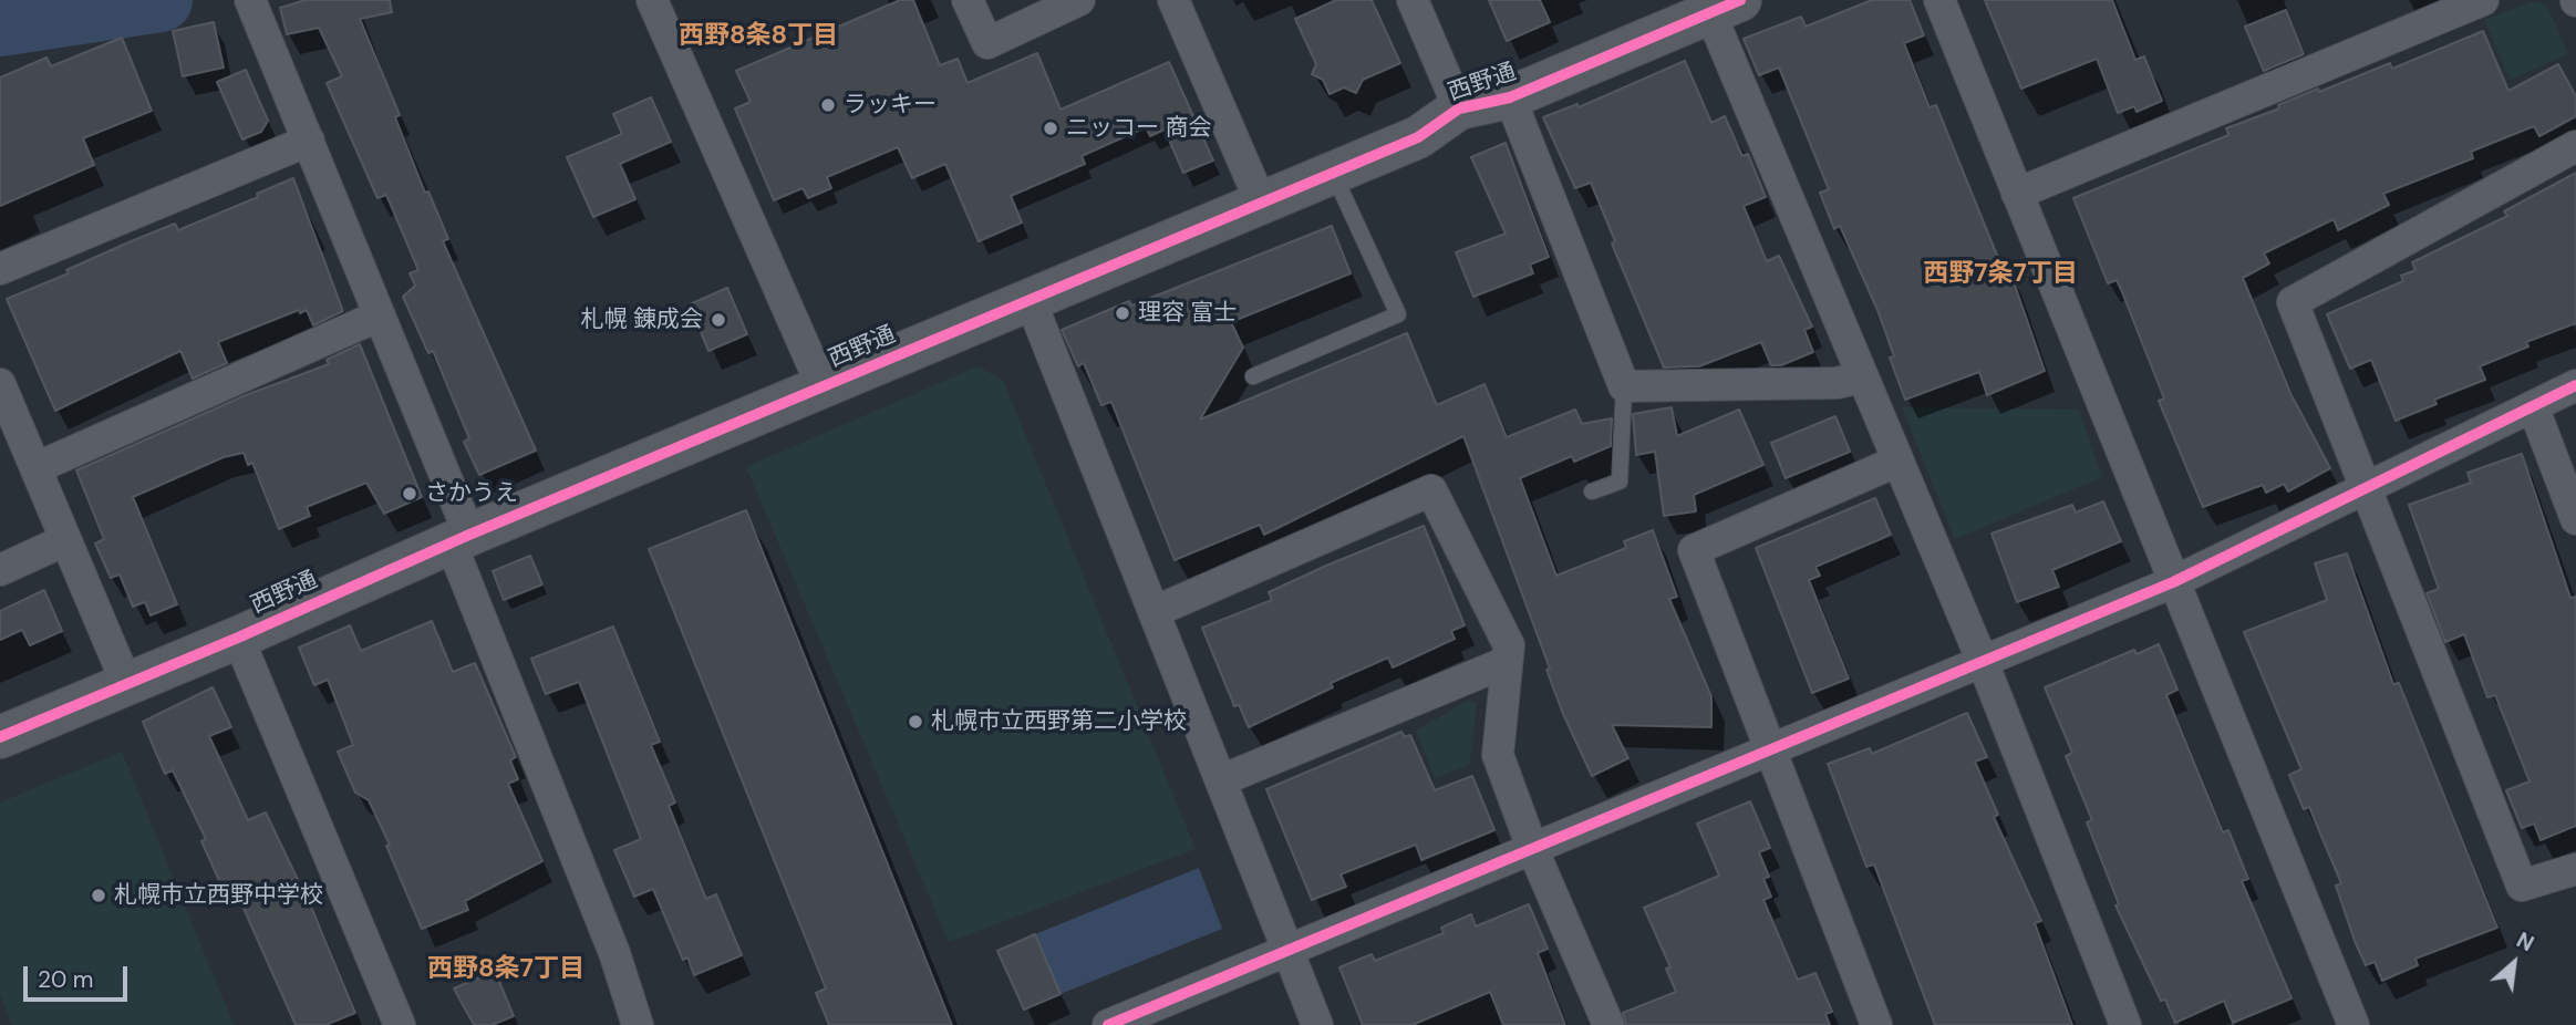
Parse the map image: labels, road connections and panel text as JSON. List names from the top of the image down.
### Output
{
  "streets": {
    "street": ["西野通"]
  },
  "districts": ["西野8条8丁目", "西野7条7丁目", "西野8条7丁目"],
  "places": [
    "ラッキー",
    "ニッコー 商会",
    "理容 富士",
    "札幌 錬成会",
    "さかうえ",
    "札幌市立西野第二小学校",
    "札幌市立西野中学校"
  ],
  "scale_bar": "20 m",
  "north": "top right"
}
